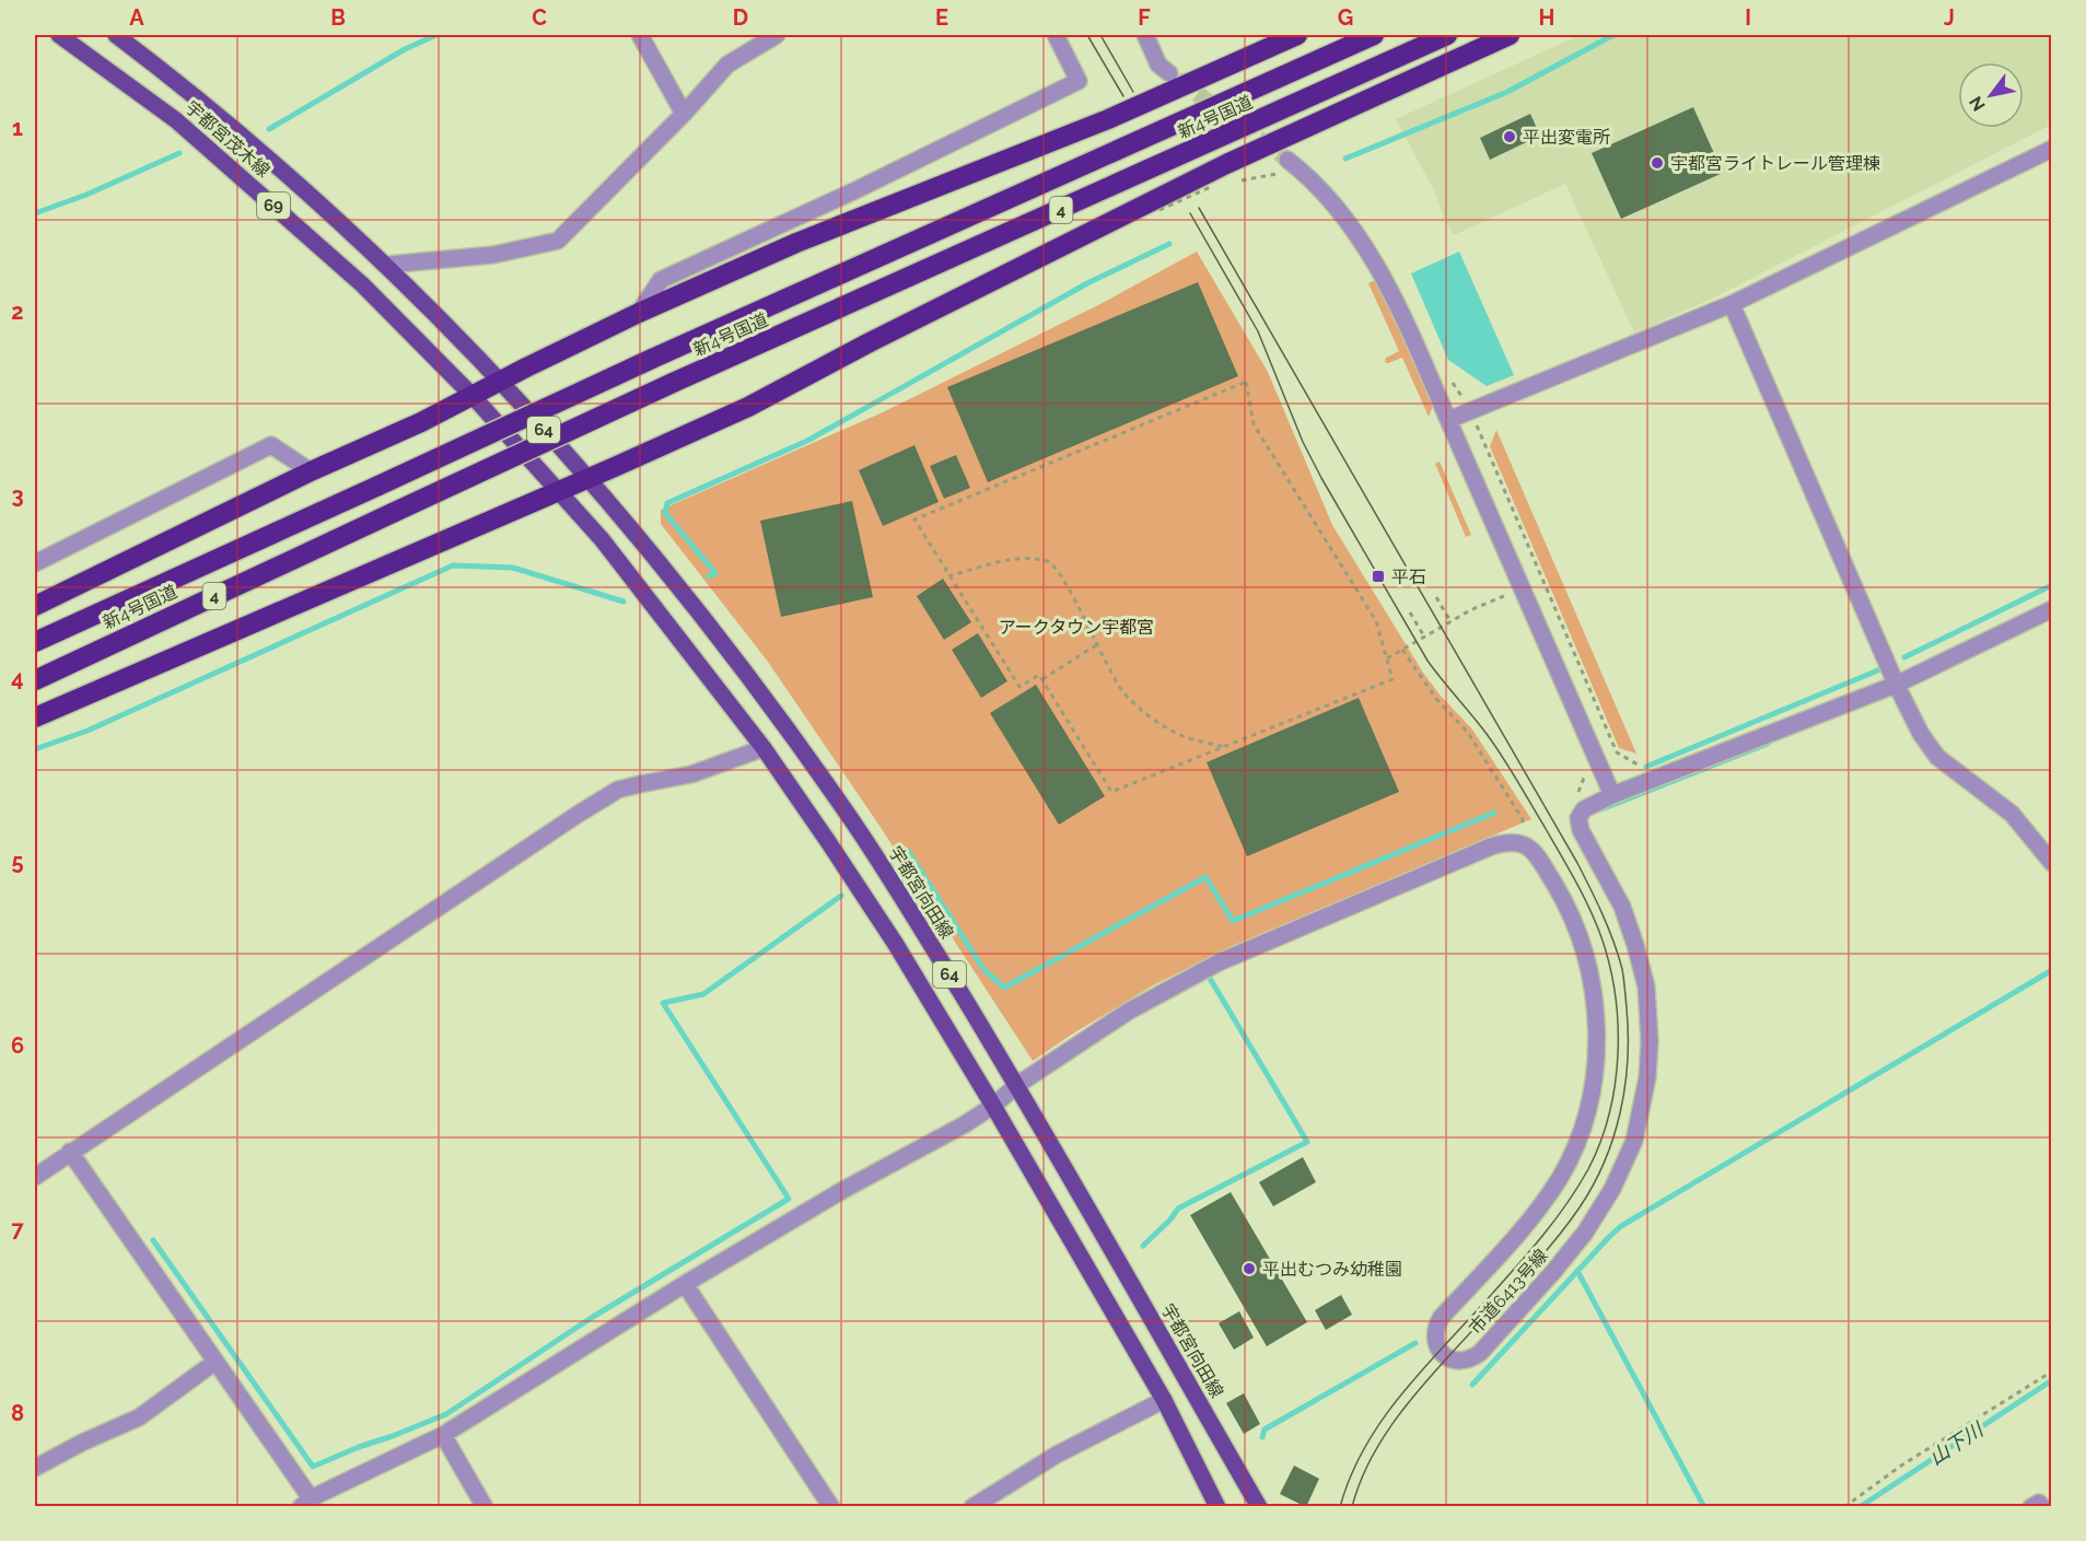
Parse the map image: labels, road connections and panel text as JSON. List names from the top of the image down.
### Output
{
  "streets": {
    "highway": ["新4号国道", "4"],
    "main road": [
      "宇都宮茂木線",
      "69",
      "64",
      "宇都宮向田線"
    ],
    "street": ["市道6413号線"]
  },
  "crossings": [
    ["宇都宮茂木線", "64"],
    ["宇都宮茂木線", "宇都宮向田線"]
  ],
  "water": ["山下川"],
  "parks": ["アークタウン宇都宮"],
  "places": {
    "other": ["平出変電所", "宇都宮ライトレール管理棟", "平出むつみ幼稚園"],
    "transit": ["平石"]
  },
  "north": "bottom left",
  "grid": {
    "columns": [
      "A",
      "B",
      "C",
      "D",
      "E",
      "F",
      "G",
      "H",
      "I",
      "J"
    ],
    "rows": [
      "1",
      "2",
      "3",
      "4",
      "5",
      "6",
      "7",
      "8"
    ]
  }
}
